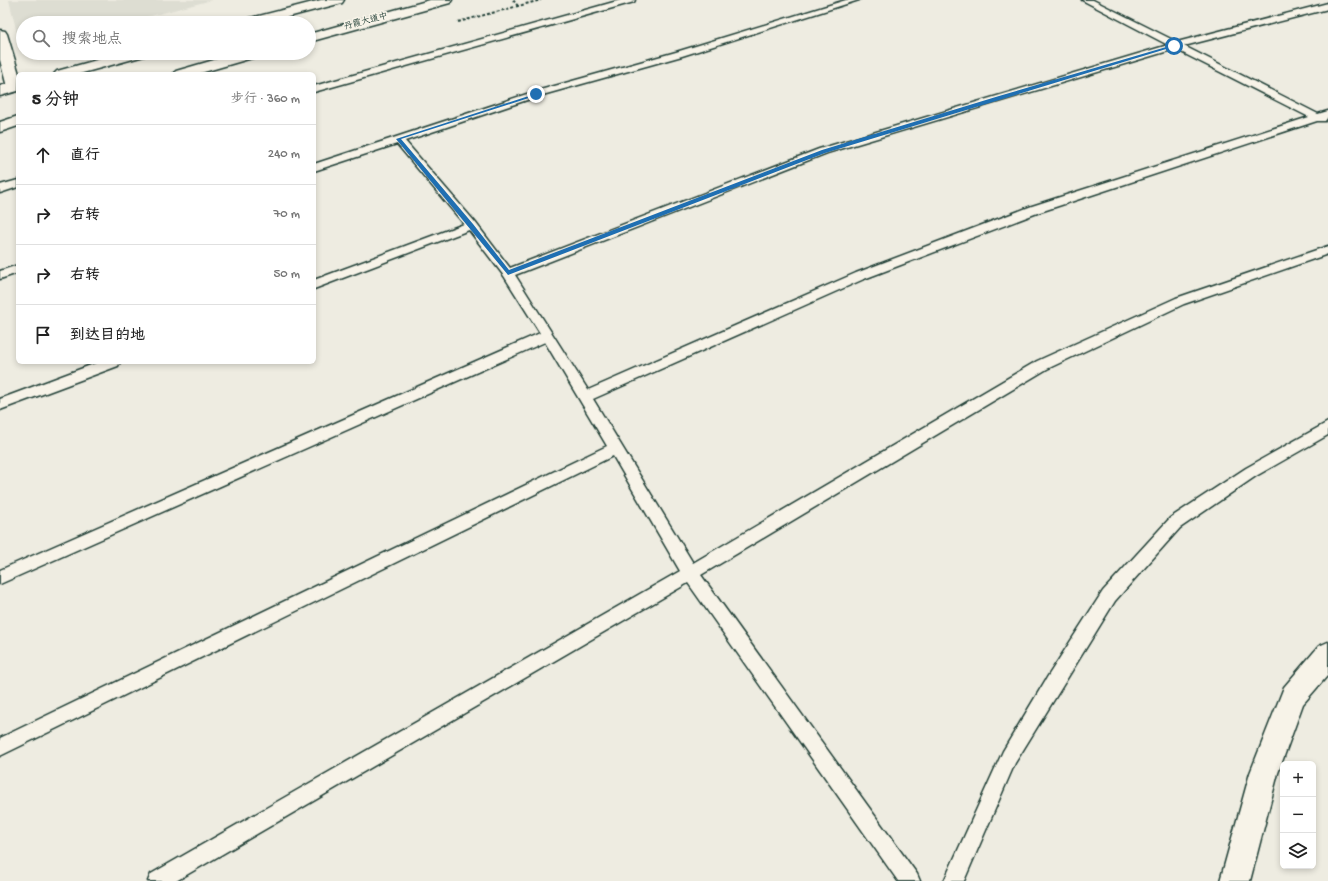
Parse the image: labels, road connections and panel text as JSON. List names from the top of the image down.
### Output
{
  "streets": {
    "main road": ["丹霞大道中"]
  },
  "page": {
    "search": "搜索地点",
    "heading": ["5 分钟", "步行 · 360 m"],
    "list": [
      ["直行", "240 m"],
      ["右转", "70 m"],
      ["右转", "50 m"],
      "到达目的地"
    ],
    "map_buttons": ["+", "−"]
  }
}
